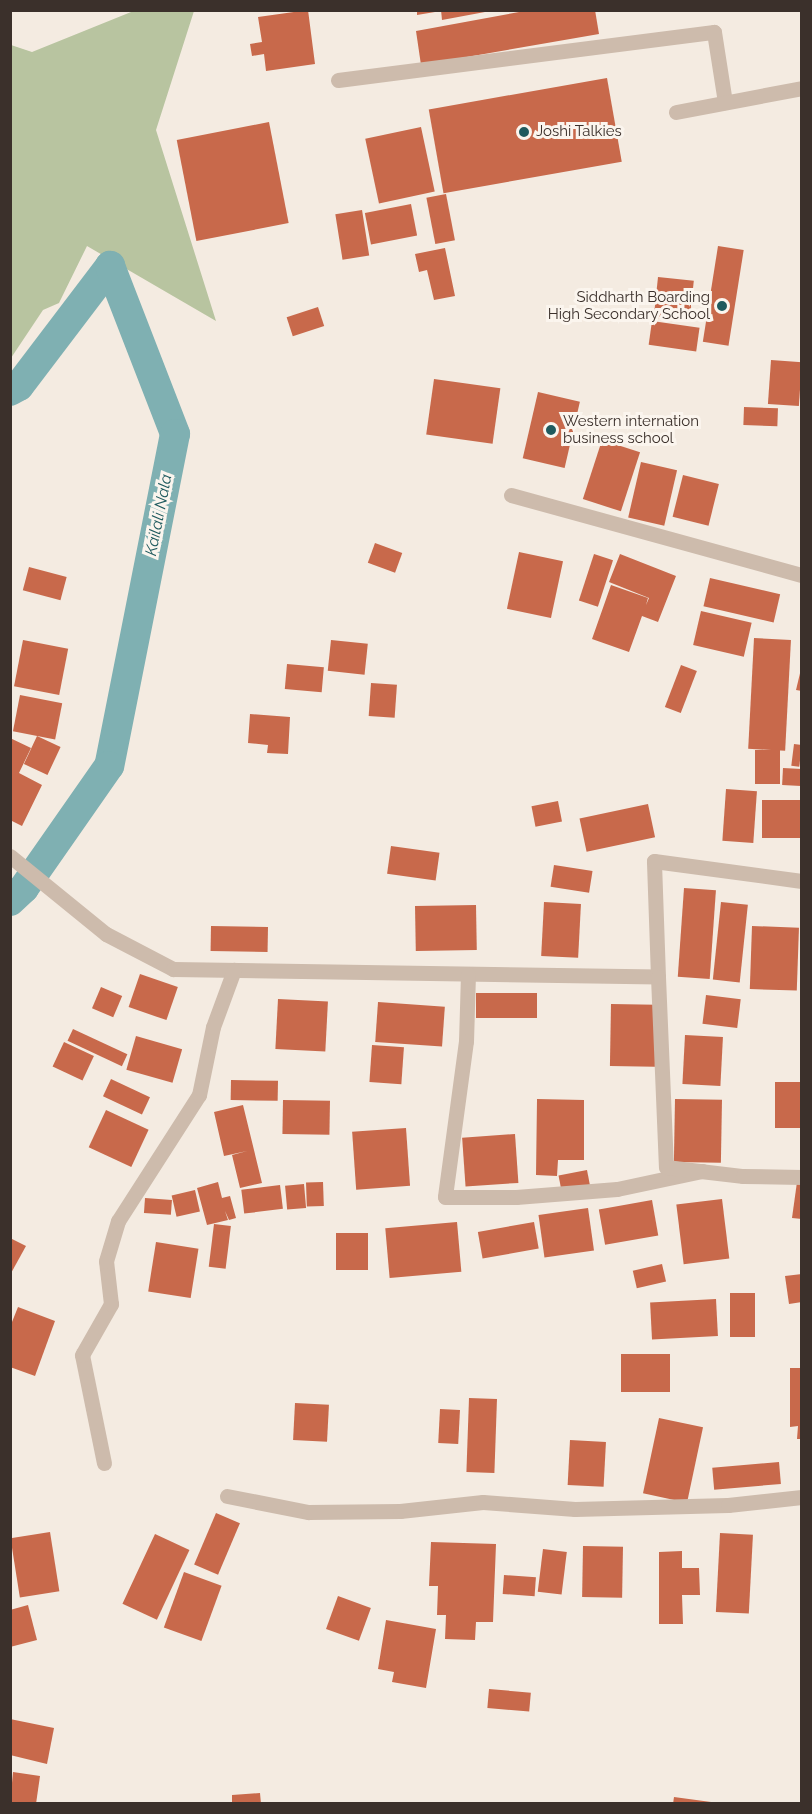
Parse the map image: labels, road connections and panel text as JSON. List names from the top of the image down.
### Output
{
  "water": ["Kailali Nala"],
  "places": ["Joshi Talkies", "Siddharth Boarding High Secondary School", "Western internation business school"]
}
